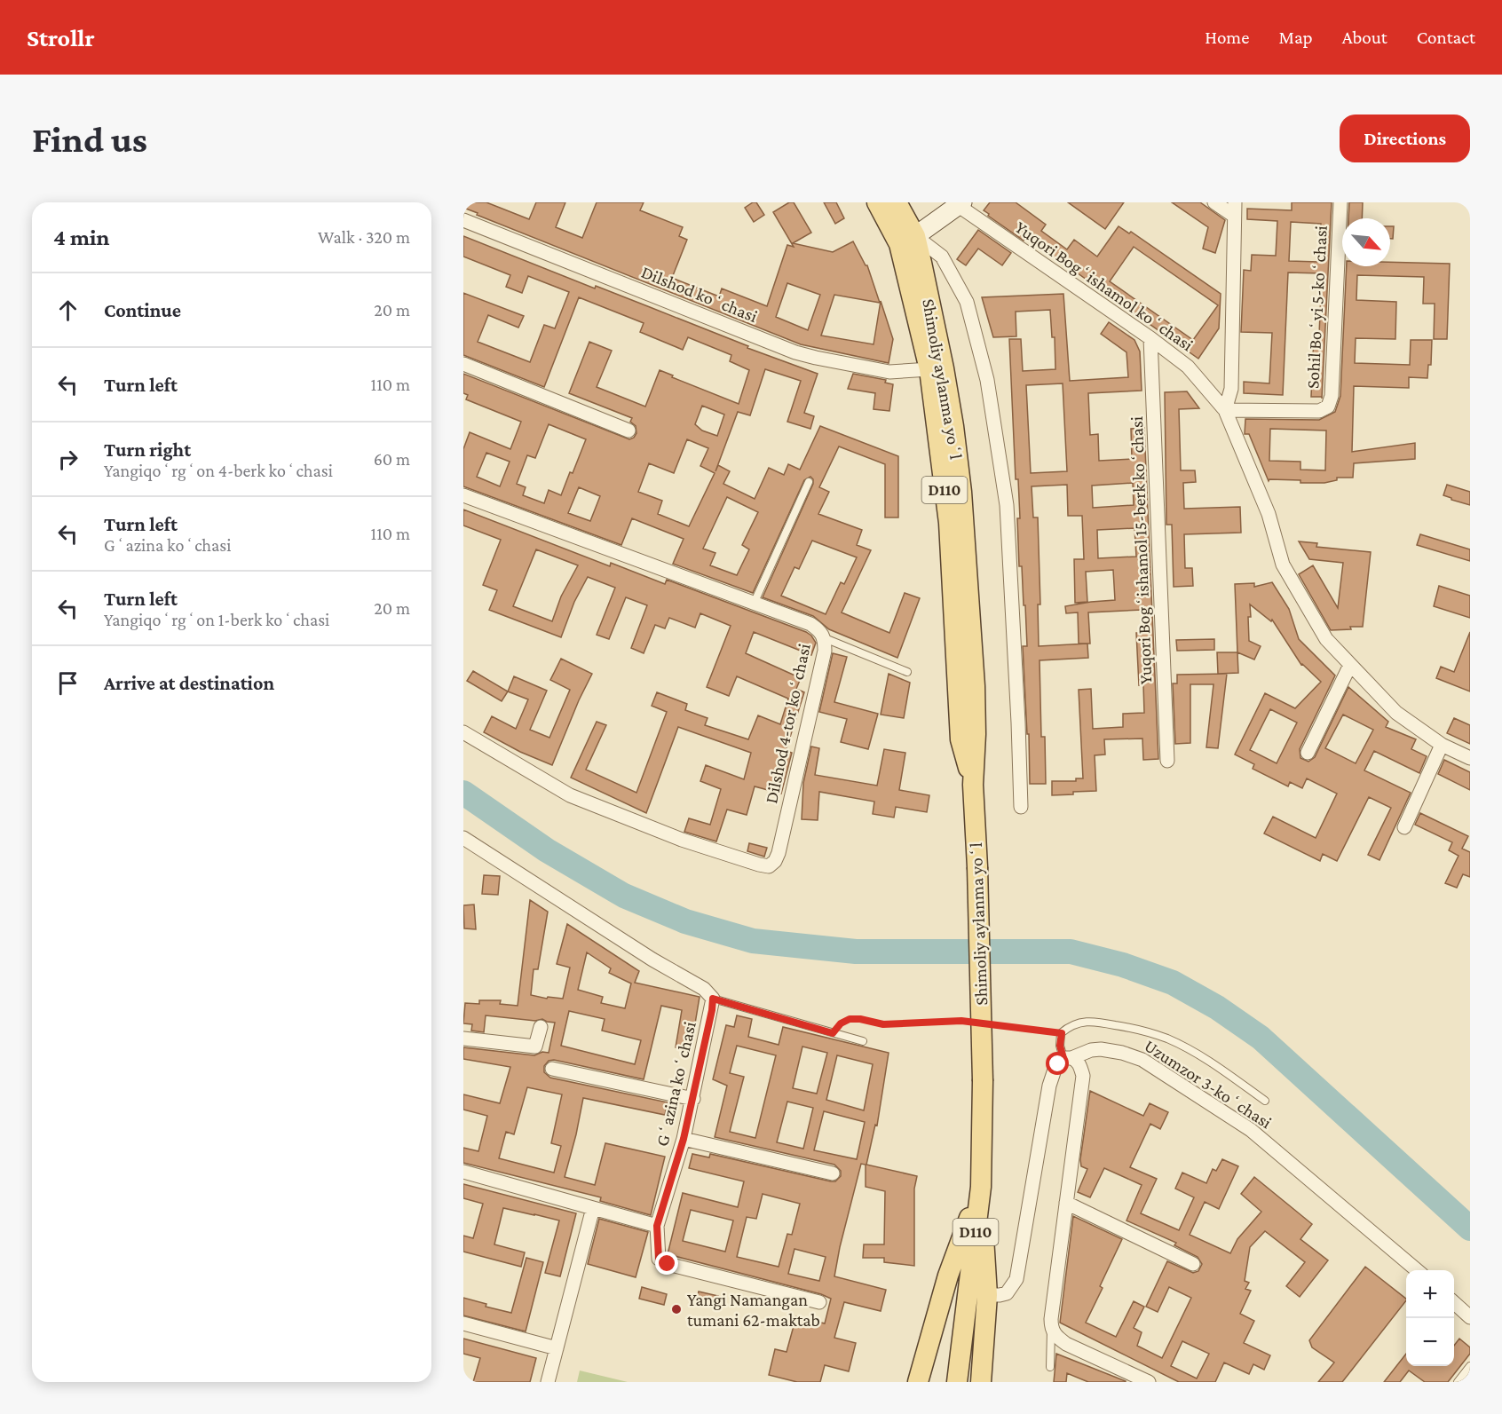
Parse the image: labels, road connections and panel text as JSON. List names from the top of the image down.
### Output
{
  "streets": {
    "main road": ["Shimoliy aylanma yoʻl", "D110"],
    "street": [
      "Yuqori Bogʻishamol koʻchasi",
      "Dilshod koʻchasi",
      "Sohil Boʻyi 5-koʻchasi",
      "Yuqori Bogʻishamol 15-berk koʻchasi",
      "Dilshod 4-tor koʻchasi",
      "Gʻazina koʻchasi",
      "Uzumzor 3-koʻchasi"
    ]
  },
  "crossings": [
    ["Yuqori Bogʻishamol koʻchasi", "Sohil Boʻyi 5-koʻchasi"],
    ["Yuqori Bogʻishamol koʻchasi", "Yuqori Bogʻishamol 15-berk koʻchasi"],
    ["Dilshod koʻchasi", "Shimoliy aylanma yoʻl"]
  ],
  "places": ["Yangi Namangan tumani 62-maktab"],
  "north": "bottom right",
  "page": {
    "header": "Strollr",
    "nav": [
      "Home",
      "Map",
      "About",
      "Contact"
    ],
    "buttons": "Directions",
    "title": "Find us",
    "heading": ["4 min", "Walk · 320 m"],
    "list": [
      ["Continue", "20 m"],
      ["Turn left", "110 m"],
      ["Turn right", "Yangiqoʻrgʻon 4-berk koʻchasi", "60 m"],
      ["Turn left", "Gʻazina koʻchasi", "110 m"],
      ["Turn left", "Yangiqoʻrgʻon 1-berk koʻchasi", "20 m"],
      "Arrive at destination"
    ],
    "map_buttons": ["+", "−"]
  }
}
